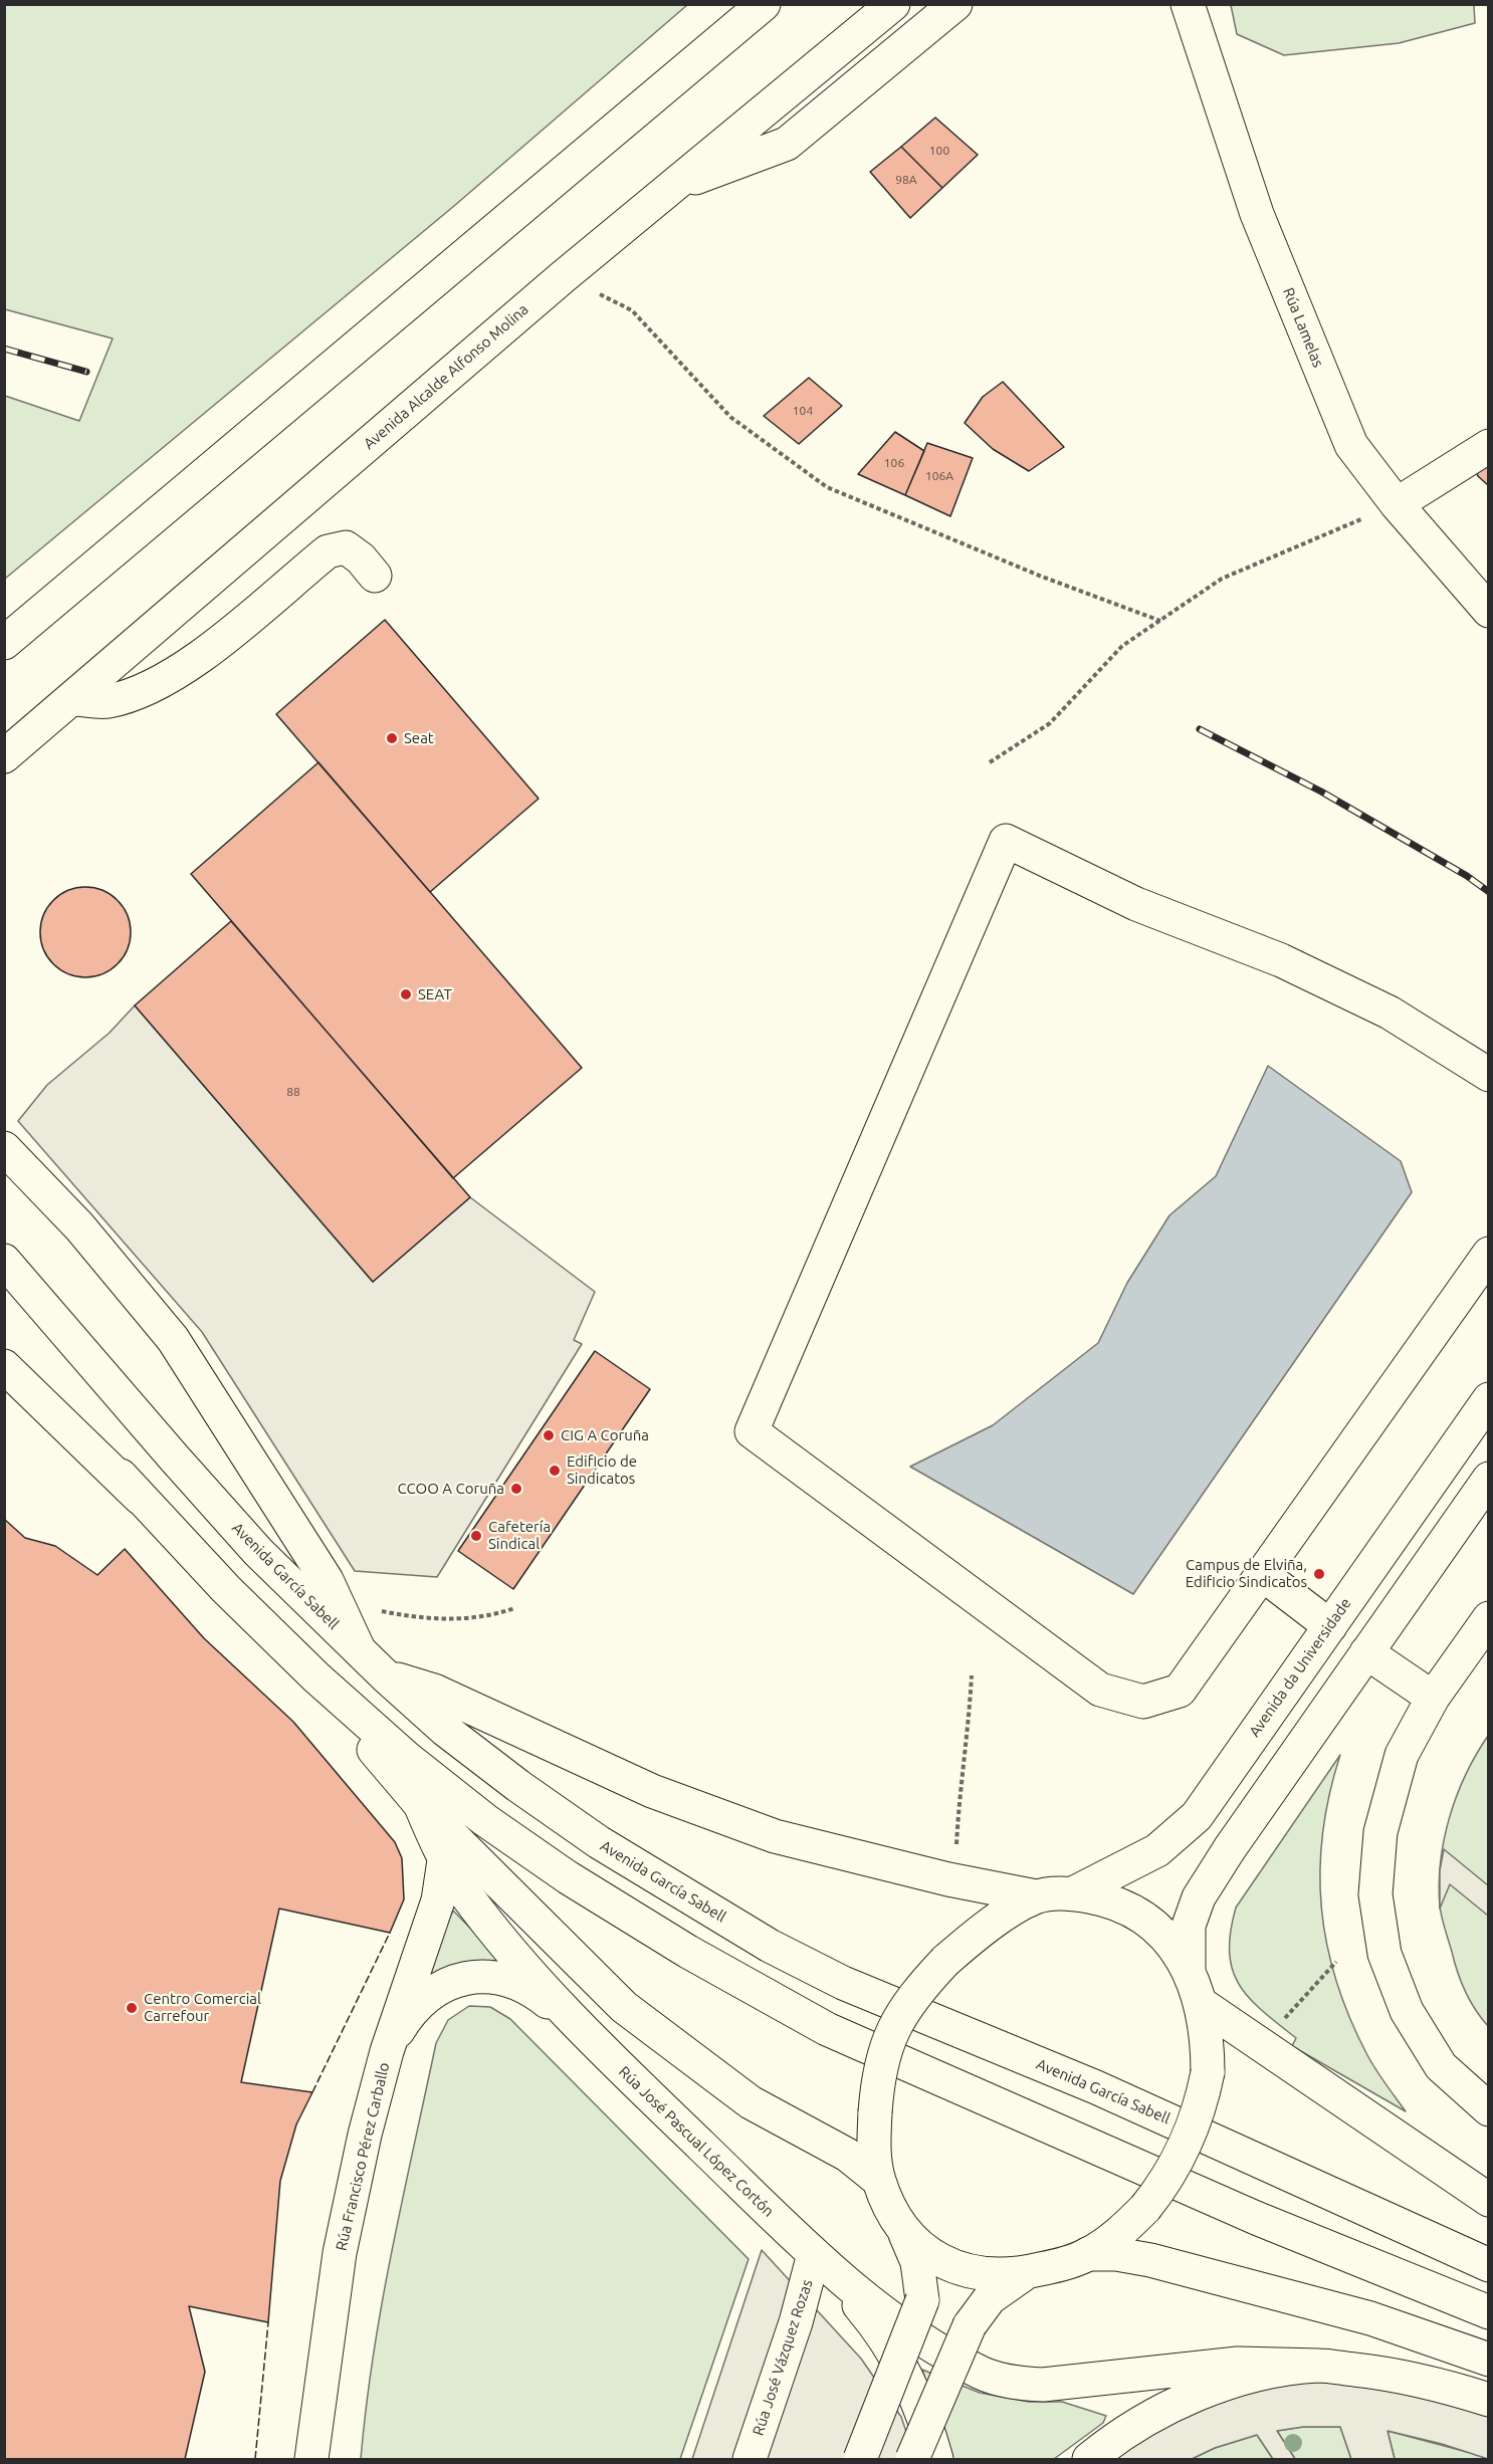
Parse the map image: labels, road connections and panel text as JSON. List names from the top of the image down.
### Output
{
  "streets": {
    "main road": [
      "Rúa Lamelas",
      "Avenida Alcalde Alfonso Molina",
      "Avenida García Sabell",
      "Avenida da Universidade",
      "Rúa José Pascual López Cortón",
      "Rúa Francisco Pérez Carballo",
      "Rúa José Vázquez Rozas"
    ]
  },
  "crossings": [
    ["Rúa José Pascual López Cortón", "Rúa Francisco Pérez Carballo"],
    ["Rúa José Pascual López Cortón", "Rúa José Vázquez Rozas"]
  ],
  "places": [
    "Seat",
    "SEAT",
    "CIG A Coruña",
    "Edificio de Sindicatos",
    "CCOO A Coruña",
    "Cafetería Sindical",
    "Campus de Elviña, Edificio Sindicatos",
    "Centro Comercial Carrefour"
  ],
  "house_numbers": [
    "100",
    "98A",
    "104",
    "106",
    "106A",
    "88"
  ]
}
